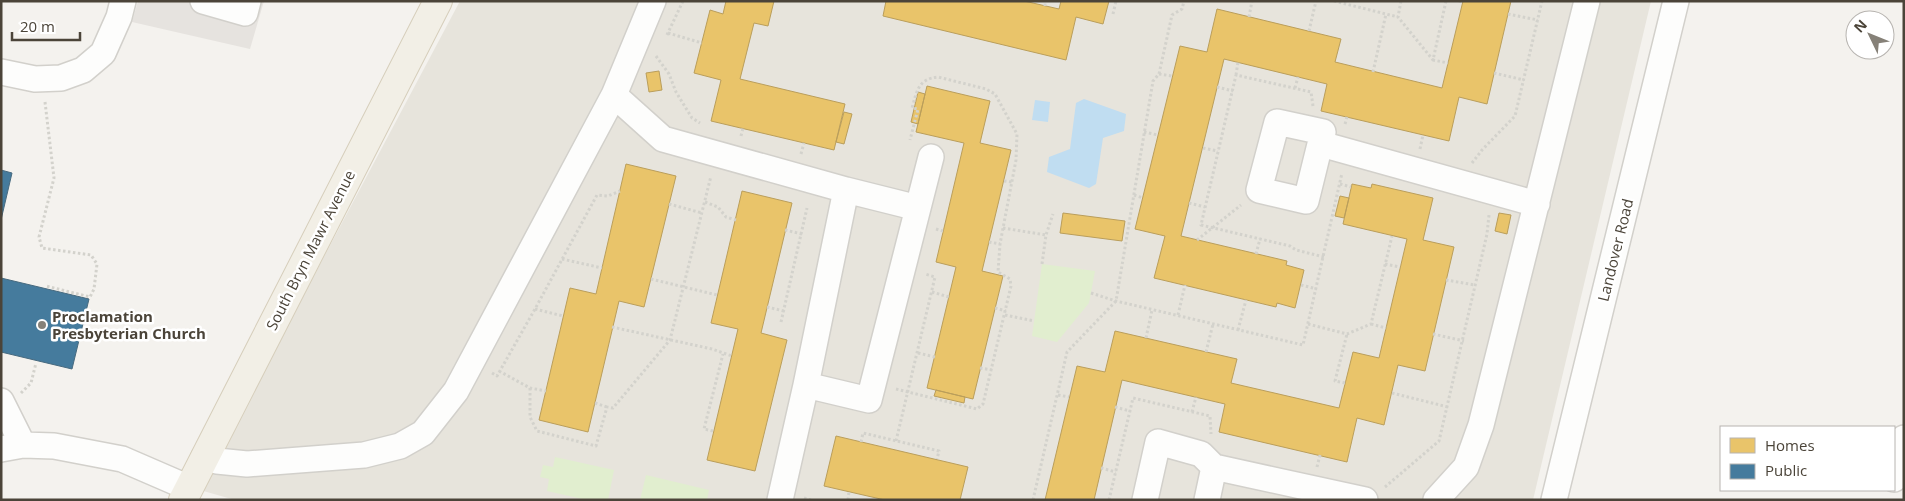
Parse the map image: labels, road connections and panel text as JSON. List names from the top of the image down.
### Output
{
  "streets": {
    "main road": ["South Bryn Mawr Avenue"],
    "street": ["Landover Road"]
  },
  "places": ["Proclamation Presbyterian Church"],
  "legend": ["Homes", "Public"],
  "scale_bar": "20 m",
  "north": "top left"
}
